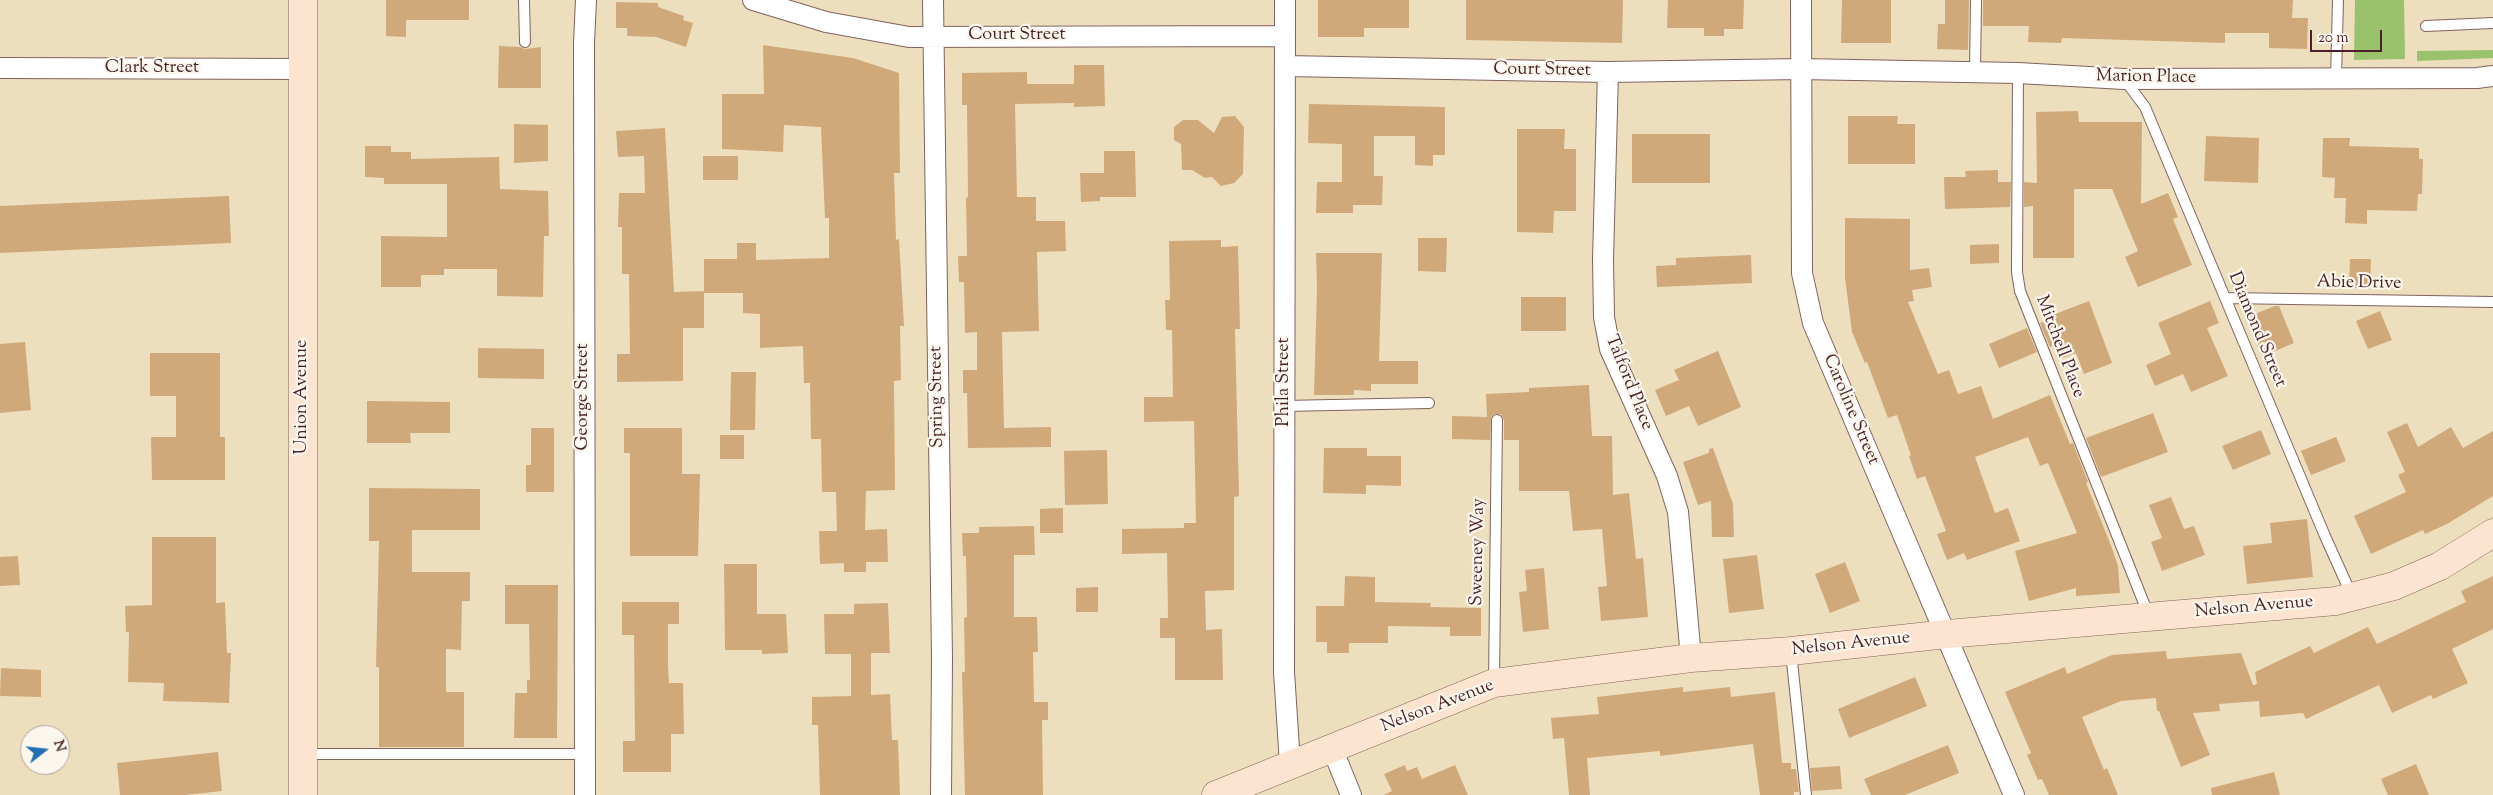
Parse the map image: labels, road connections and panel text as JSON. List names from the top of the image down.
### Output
{
  "streets": {
    "street": [
      "Court Street",
      "Clark Street",
      "Marion Place",
      "Phila Street",
      "Talford Place",
      "Union Avenue",
      "George Street",
      "Spring Street",
      "Caroline Street",
      "Nelson Avenue"
    ],
    "lane": [
      "Abie Drive",
      "Diamond Street",
      "Mitchell Place",
      "Sweeney Way"
    ]
  },
  "crossings": [
    ["Court Street", "Marion Place"],
    ["Court Street", "Phila Street"],
    ["Court Street", "Talford Place"],
    ["Court Street", "Spring Street"],
    ["Court Street", "Caroline Street"],
    ["Clark Street", "Union Avenue"],
    ["Marion Place", "Diamond Street"],
    ["Marion Place", "Mitchell Place"],
    ["Marion Place", "Caroline Street"],
    ["Abie Drive", "Diamond Street"],
    ["Diamond Street", "Nelson Avenue"],
    ["Mitchell Place", "Nelson Avenue"],
    ["Phila Street", "Nelson Avenue"],
    ["Talford Place", "Nelson Avenue"],
    ["Caroline Street", "Nelson Avenue"],
    ["Sweeney Way", "Nelson Avenue"]
  ],
  "scale_bar": "20 m",
  "north": "right"
}
